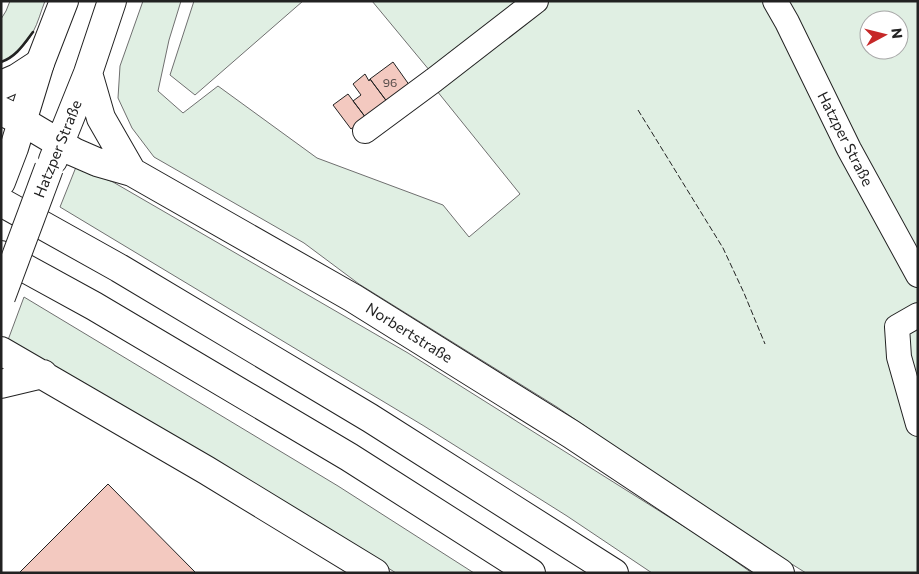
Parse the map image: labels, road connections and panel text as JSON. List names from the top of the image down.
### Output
{
  "streets": {
    "main road": ["Hatzper Straße", "Norbertstraße"]
  },
  "crossings": [
    ["Hatzper Straße", "Norbertstraße"]
  ],
  "house_numbers": ["96"],
  "north": "right"
}
